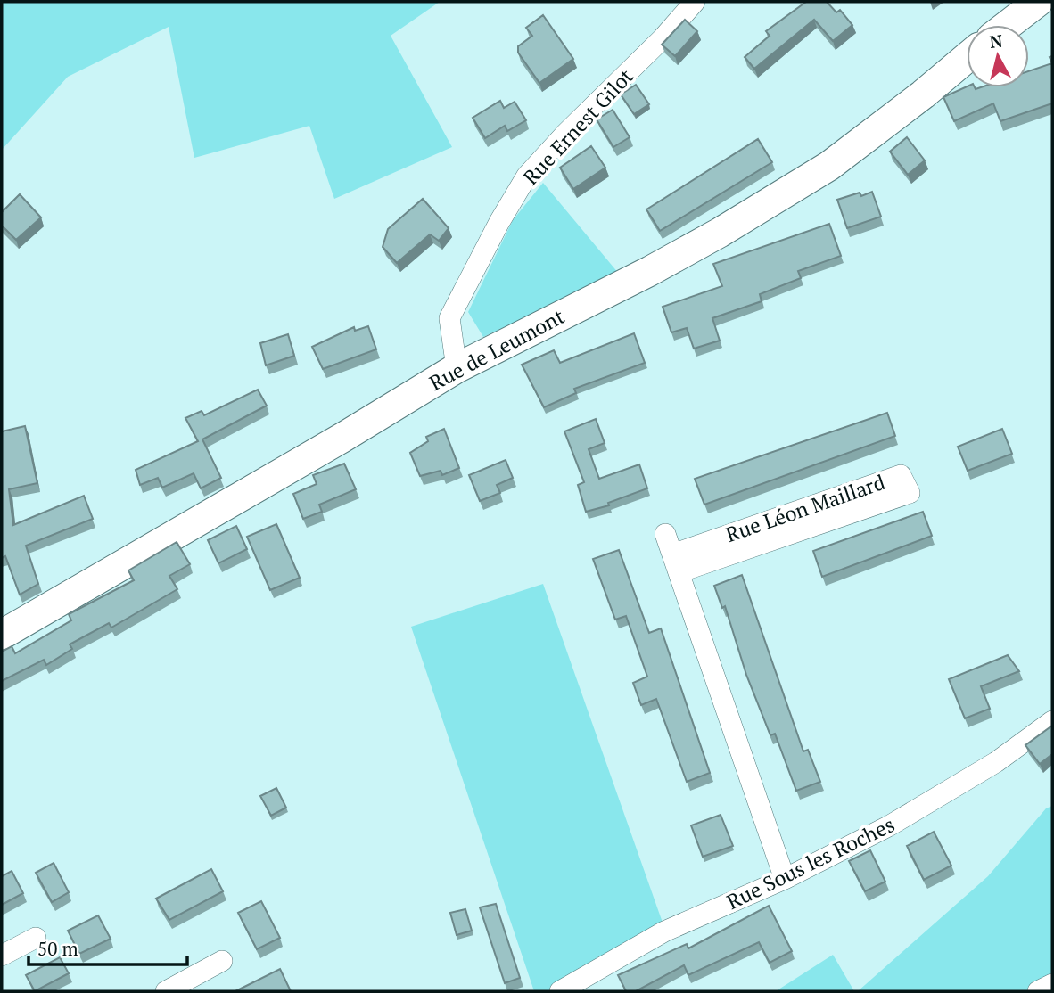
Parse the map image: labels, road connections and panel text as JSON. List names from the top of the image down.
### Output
{
  "streets": {
    "street": [
      "Rue Ernest Gilot",
      "Rue de Leumont",
      "Rue Léon Maillard",
      "Rue Sous les Roches"
    ]
  },
  "crossings": [
    ["Rue Ernest Gilot", "Rue de Leumont"]
  ],
  "scale_bar": "50 m",
  "north": "top"
}
